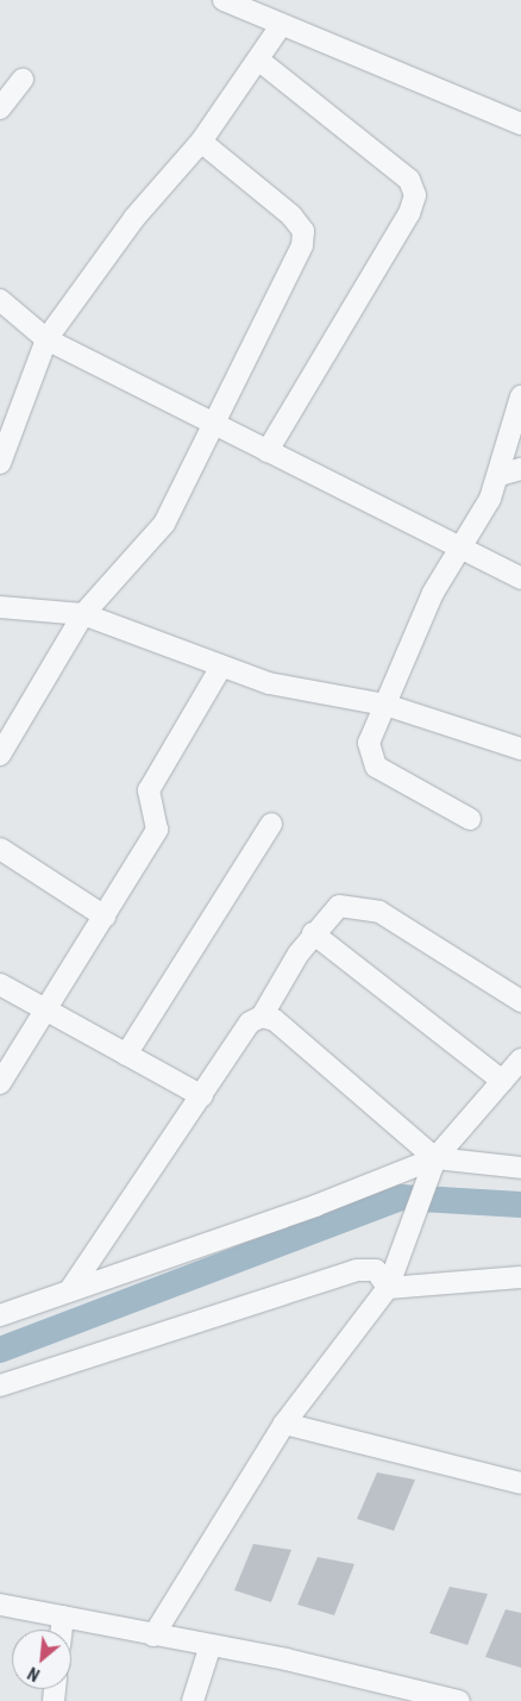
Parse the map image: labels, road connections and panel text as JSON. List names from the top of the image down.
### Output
{
  "north": "bottom left"
}
